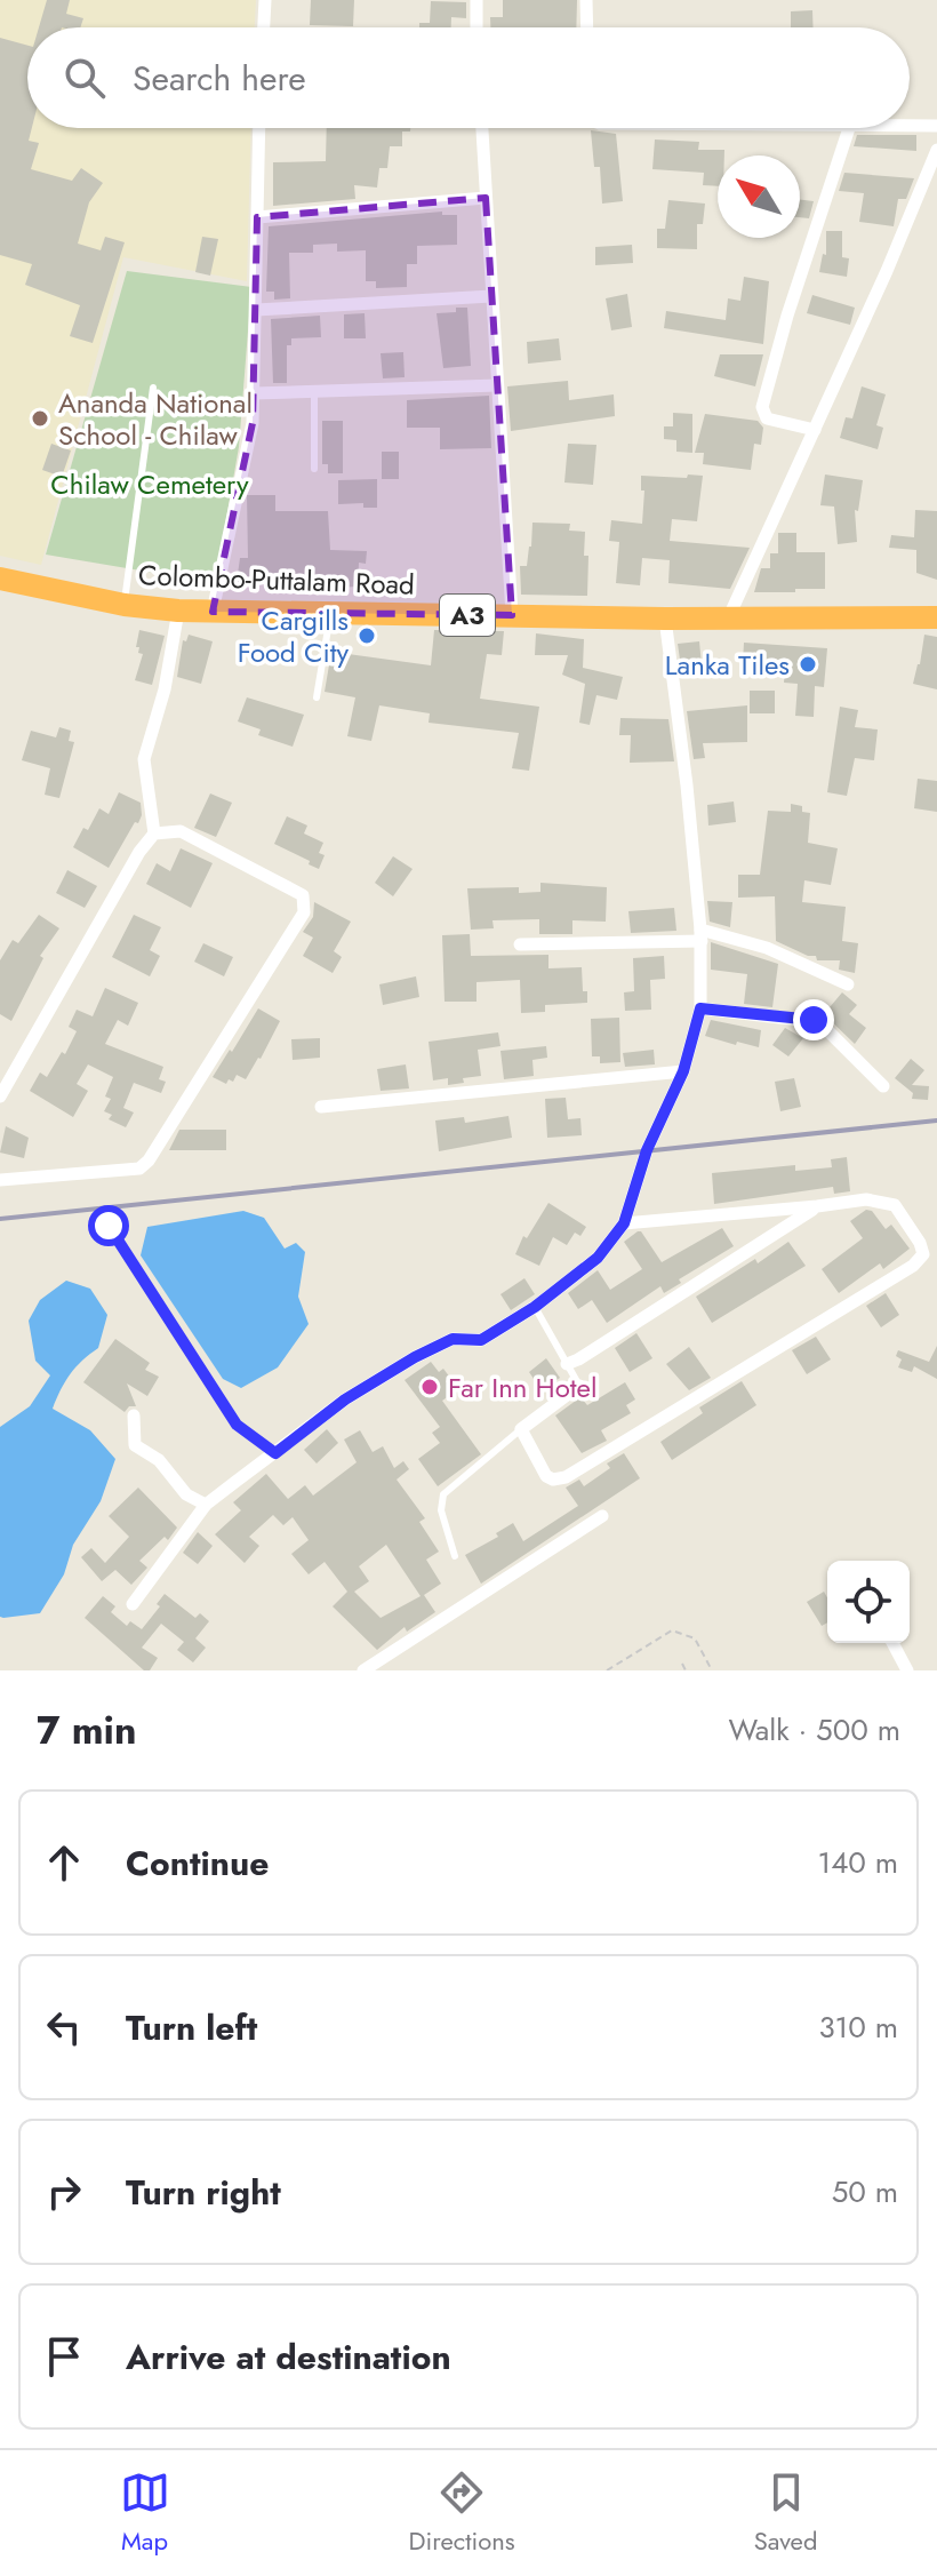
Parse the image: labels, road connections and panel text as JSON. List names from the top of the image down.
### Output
{
  "streets": {
    "highway": ["Colombo-Puttalam Road", "A3"]
  },
  "parks": ["Chilaw Cemetery"],
  "places": [
    "Ananda National School - Chilaw",
    "Cargills Food City",
    "Lanka Tiles",
    "Far Inn Hotel"
  ],
  "north": "top left",
  "page": {
    "search": "Search here",
    "heading": ["7 min", "Walk · 500 m"],
    "list": [
      ["Continue", "140 m"],
      ["Turn left", "310 m"],
      ["Turn right", "50 m"],
      "Arrive at destination"
    ],
    "nav": ["Map", "Directions", "Saved"]
  }
}
